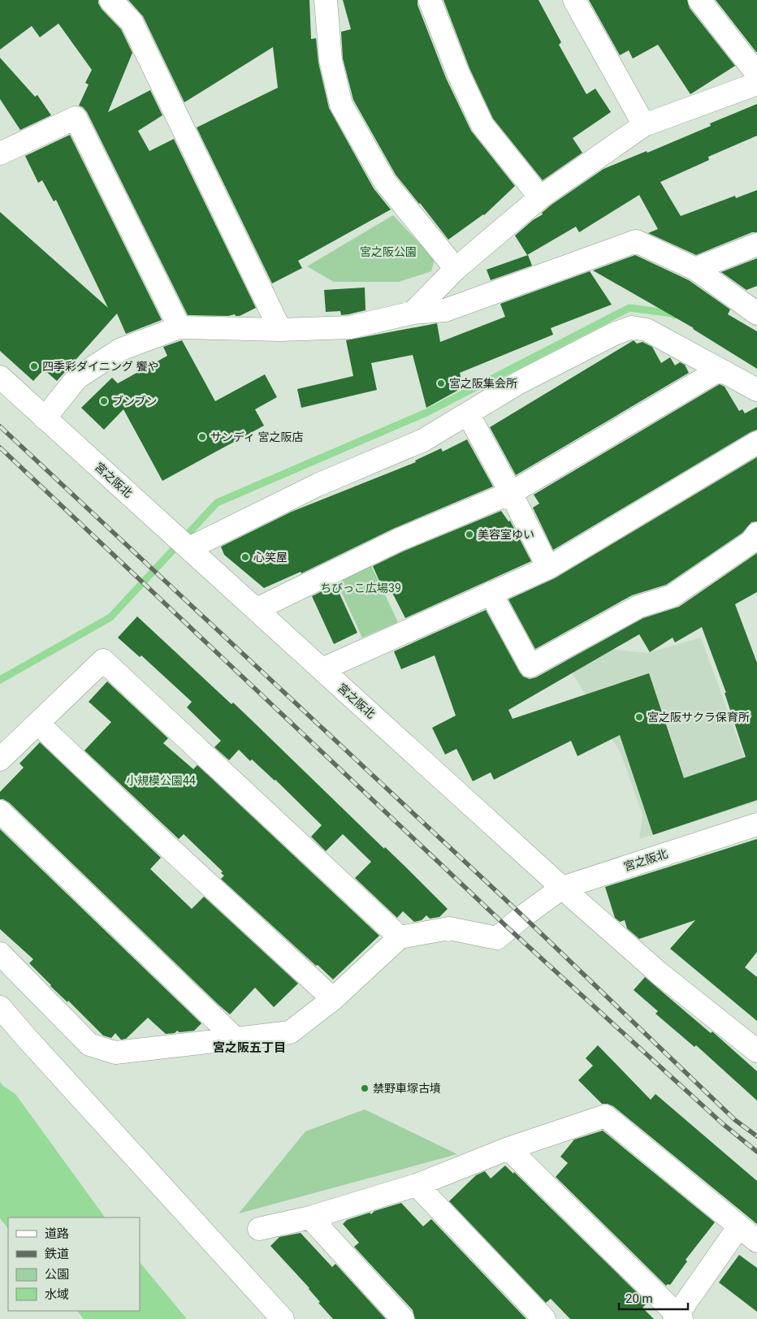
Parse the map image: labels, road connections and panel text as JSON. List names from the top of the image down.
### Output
{
  "streets": {
    "street": ["宮之阪北"]
  },
  "districts": ["宮之阪五丁目"],
  "parks": ["宮之阪公園", "ちびっこ広場39", "小規模公園44"],
  "places": [
    "四季彩ダイニング 饗や",
    "宮之阪集会所",
    "ブンブン",
    "サンディ 宮之阪店",
    "美容室ゆい",
    "心笑屋",
    "宮之阪サクラ保育所",
    "禁野車塚古墳"
  ],
  "legend": [
    "道路",
    "鉄道",
    "公園",
    "水域"
  ],
  "scale_bar": "20 m"
}
